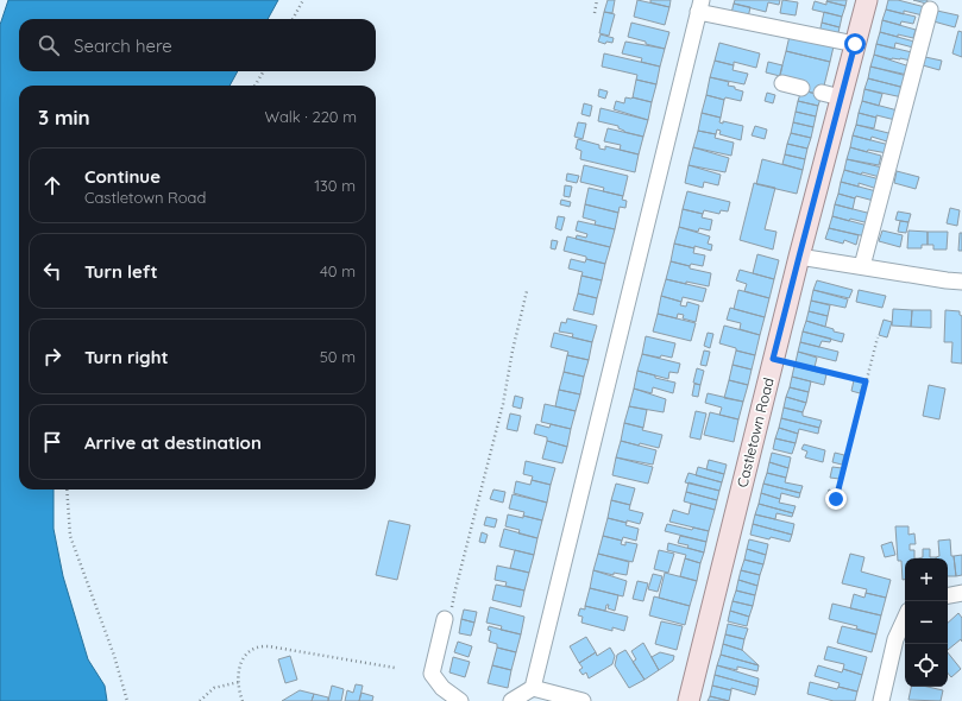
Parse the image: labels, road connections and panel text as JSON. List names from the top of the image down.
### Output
{
  "streets": {
    "main road": ["Castletown Road"]
  },
  "page": {
    "search": "Search here",
    "heading": ["3 min", "Walk · 220 m"],
    "list": [
      ["Continue", "Castletown Road", "130 m"],
      ["Turn left", "40 m"],
      ["Turn right", "50 m"],
      "Arrive at destination"
    ],
    "map_buttons": ["+", "−"]
  }
}
